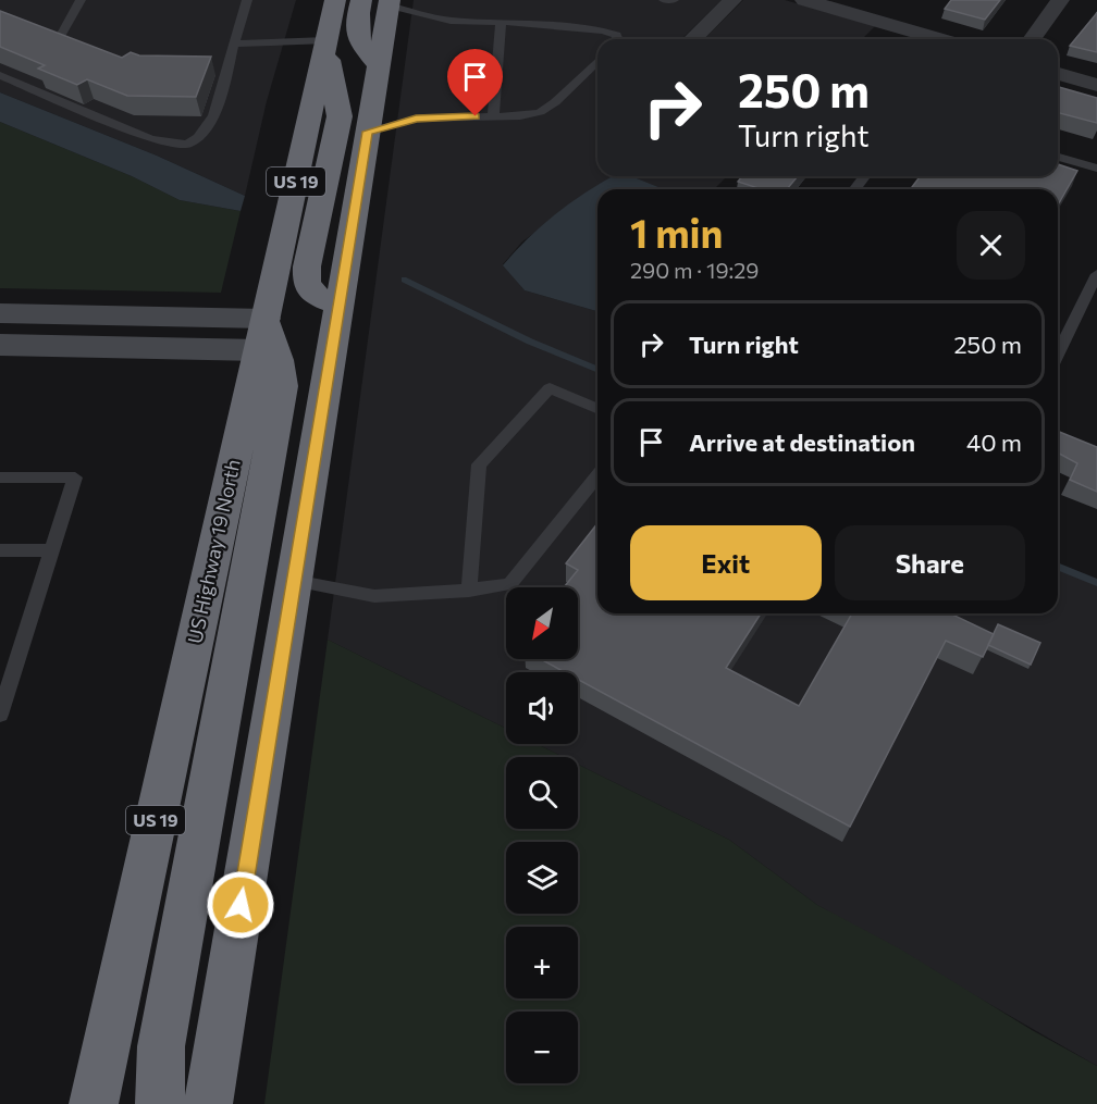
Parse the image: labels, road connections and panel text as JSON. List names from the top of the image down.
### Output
{
  "streets": {
    "highway": ["US 19", "US Highway 19 North"]
  },
  "north": "bottom left",
  "page": {
    "turn": ["250 m", "Turn right"],
    "heading": ["1 min", "290 m · 19:29"],
    "list": [
      {
        "name": "Turn right",
        "value": "250 m"
      },
      {
        "name": "Arrive at destination",
        "value": "40 m"
      }
    ],
    "buttons": ["Exit", "Share"],
    "map_buttons": ["+", "−"]
  }
}
